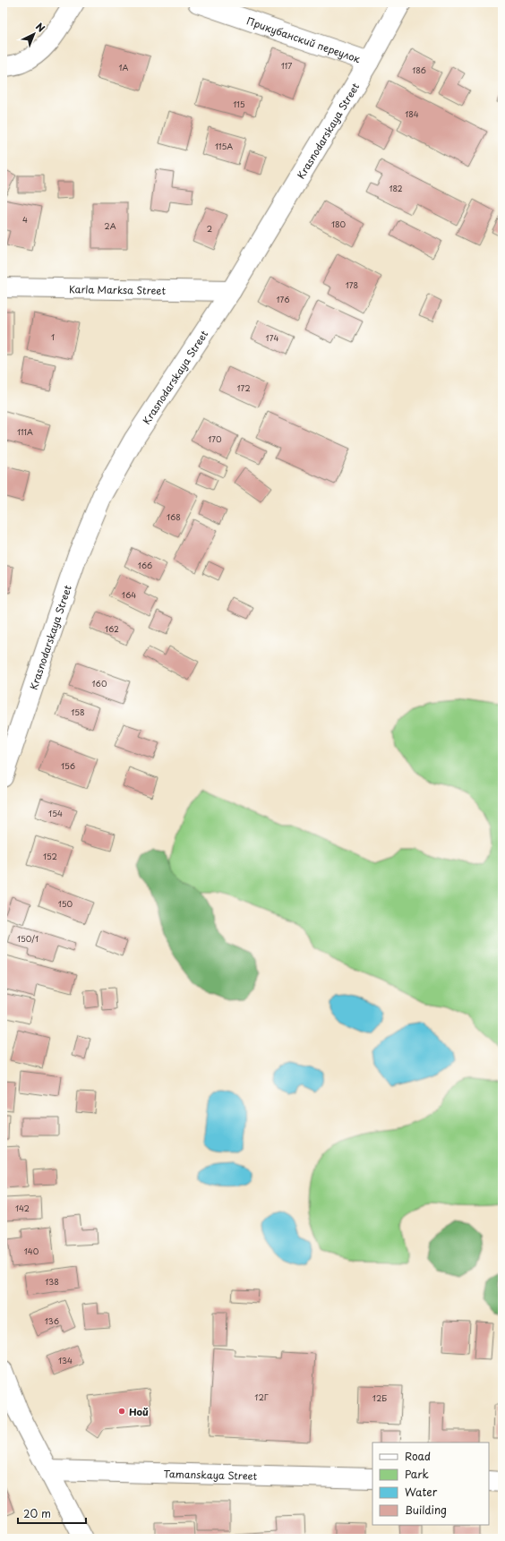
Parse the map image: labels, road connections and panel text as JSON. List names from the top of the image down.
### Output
{
  "streets": {
    "street": [
      "Прикубанский переулок",
      "Krasnodarskaya Street",
      "Karla Marksa Street",
      "Tamanskaya Street"
    ]
  },
  "crossings": [
    ["Прикубанский переулок", "Krasnodarskaya Street"],
    ["Krasnodarskaya Street", "Karla Marksa Street"]
  ],
  "places": ["Ной"],
  "house_numbers": [
    "117",
    "1А",
    "186",
    "115",
    "184",
    "115А",
    "182",
    "4",
    "180",
    "2А",
    "2",
    "178",
    "176",
    "1",
    "174",
    "172",
    "111А",
    "170",
    "168",
    "166",
    "164",
    "162",
    "160",
    "158",
    "156",
    "154",
    "152",
    "150",
    "150/1",
    "142",
    "140",
    "138",
    "136",
    "134",
    "12Г",
    "12Б"
  ],
  "legend": [
    "Road",
    "Park",
    "Water",
    "Building"
  ],
  "scale_bar": "20 m",
  "north": "top right"
}
